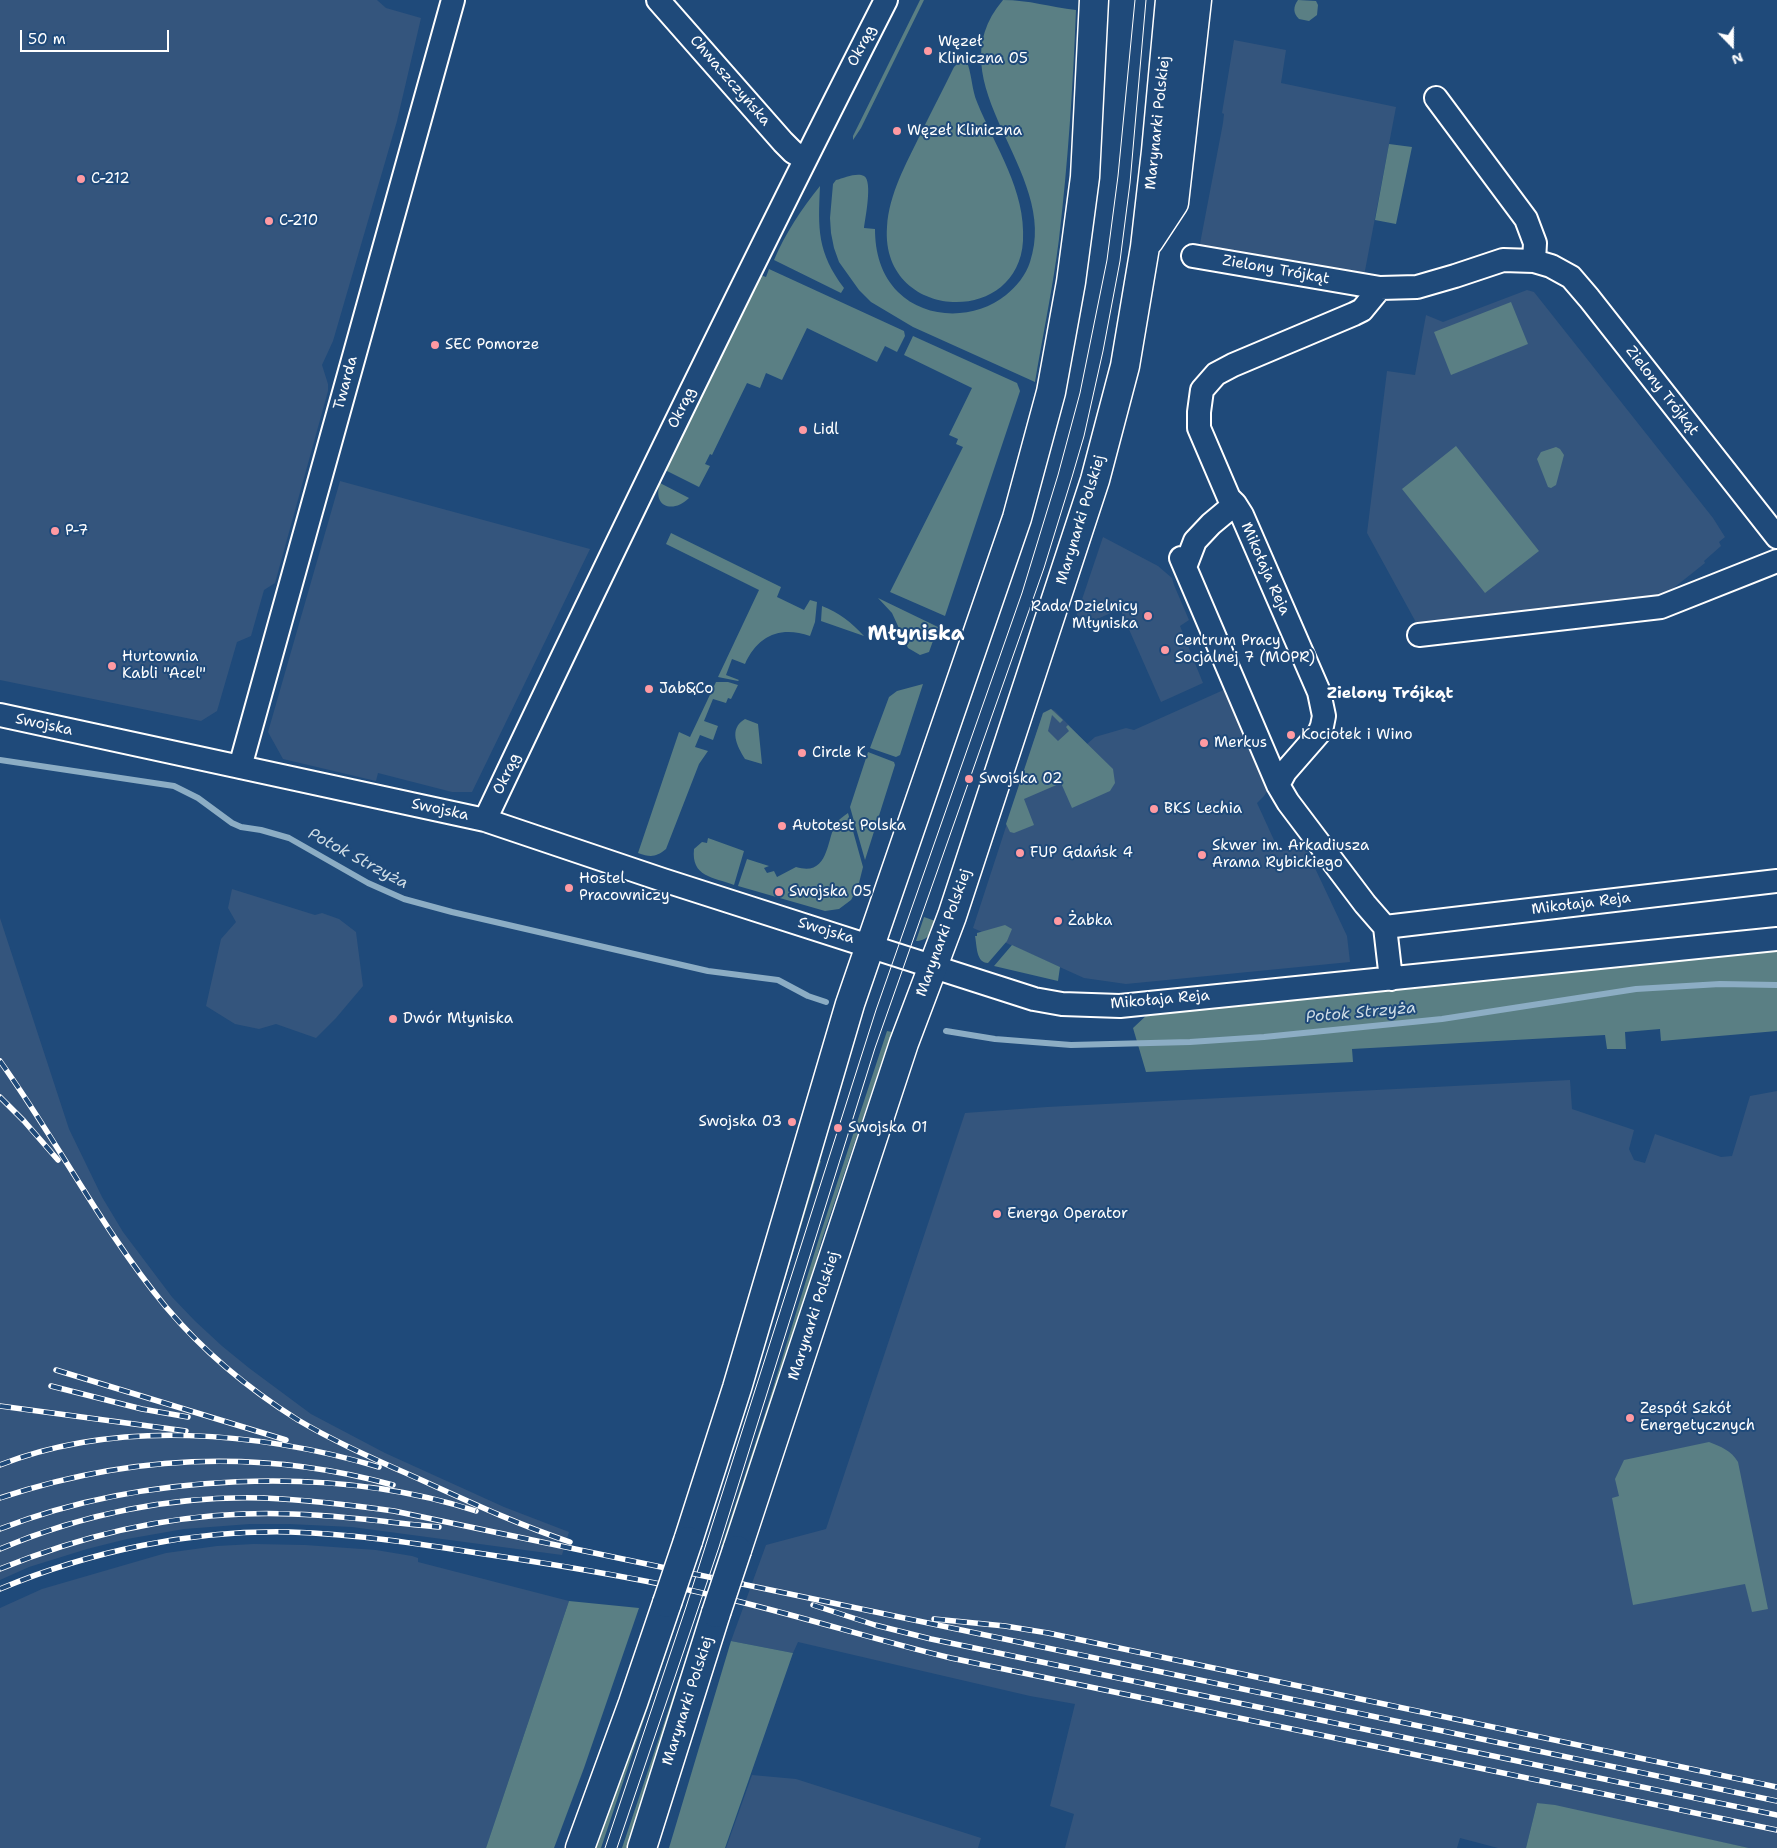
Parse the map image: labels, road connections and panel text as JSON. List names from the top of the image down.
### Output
{
  "streets": {
    "main road": ["Marynarki Polskiej"],
    "street": [
      "Okrąg",
      "Chwaszczyńska",
      "Zielony Trójkąt",
      "Twarda",
      "Mikołaja Reja",
      "Swojska"
    ]
  },
  "crossings": [
    ["Okrąg", "Chwaszczyńska"],
    ["Okrąg", "Swojska"],
    ["Marynarki Polskiej", "Mikołaja Reja"],
    ["Marynarki Polskiej", "Swojska"],
    ["Twarda", "Swojska"],
    ["Mikołaja Reja", "Swojska"]
  ],
  "districts": ["Młyniska", "Zielony Trójkąt"],
  "water": ["Potok Strzyża"],
  "places": [
    "Węzeł Kliniczna 05",
    "Węzeł Kliniczna",
    "C-212",
    "C-210",
    "SEC Pomorze",
    "Lidl",
    "P-7",
    "Rada Dzielnicy Młyniska",
    "Centrum Pracy Socjalnej 7 (MOPR)",
    "Hurtownia Kabli \"Acel\"",
    "Jab&Co",
    "Kociołek i Wino",
    "Merkus",
    "Circle K",
    "Swojska 02",
    "BKS Lechia",
    "Autotest Polska",
    "FUP Gdańsk 4",
    "Skwer im. Arkadiusza Arama Rybickiego",
    "Hostel Pracowniczy",
    "Swojska 05",
    "Żabka",
    "Dwór Młyniska",
    "Swojska 03",
    "Swojska 01",
    "Energa Operator",
    "Zespół Szkół Energetycznych"
  ],
  "scale_bar": "50 m",
  "north": "bottom"
}
